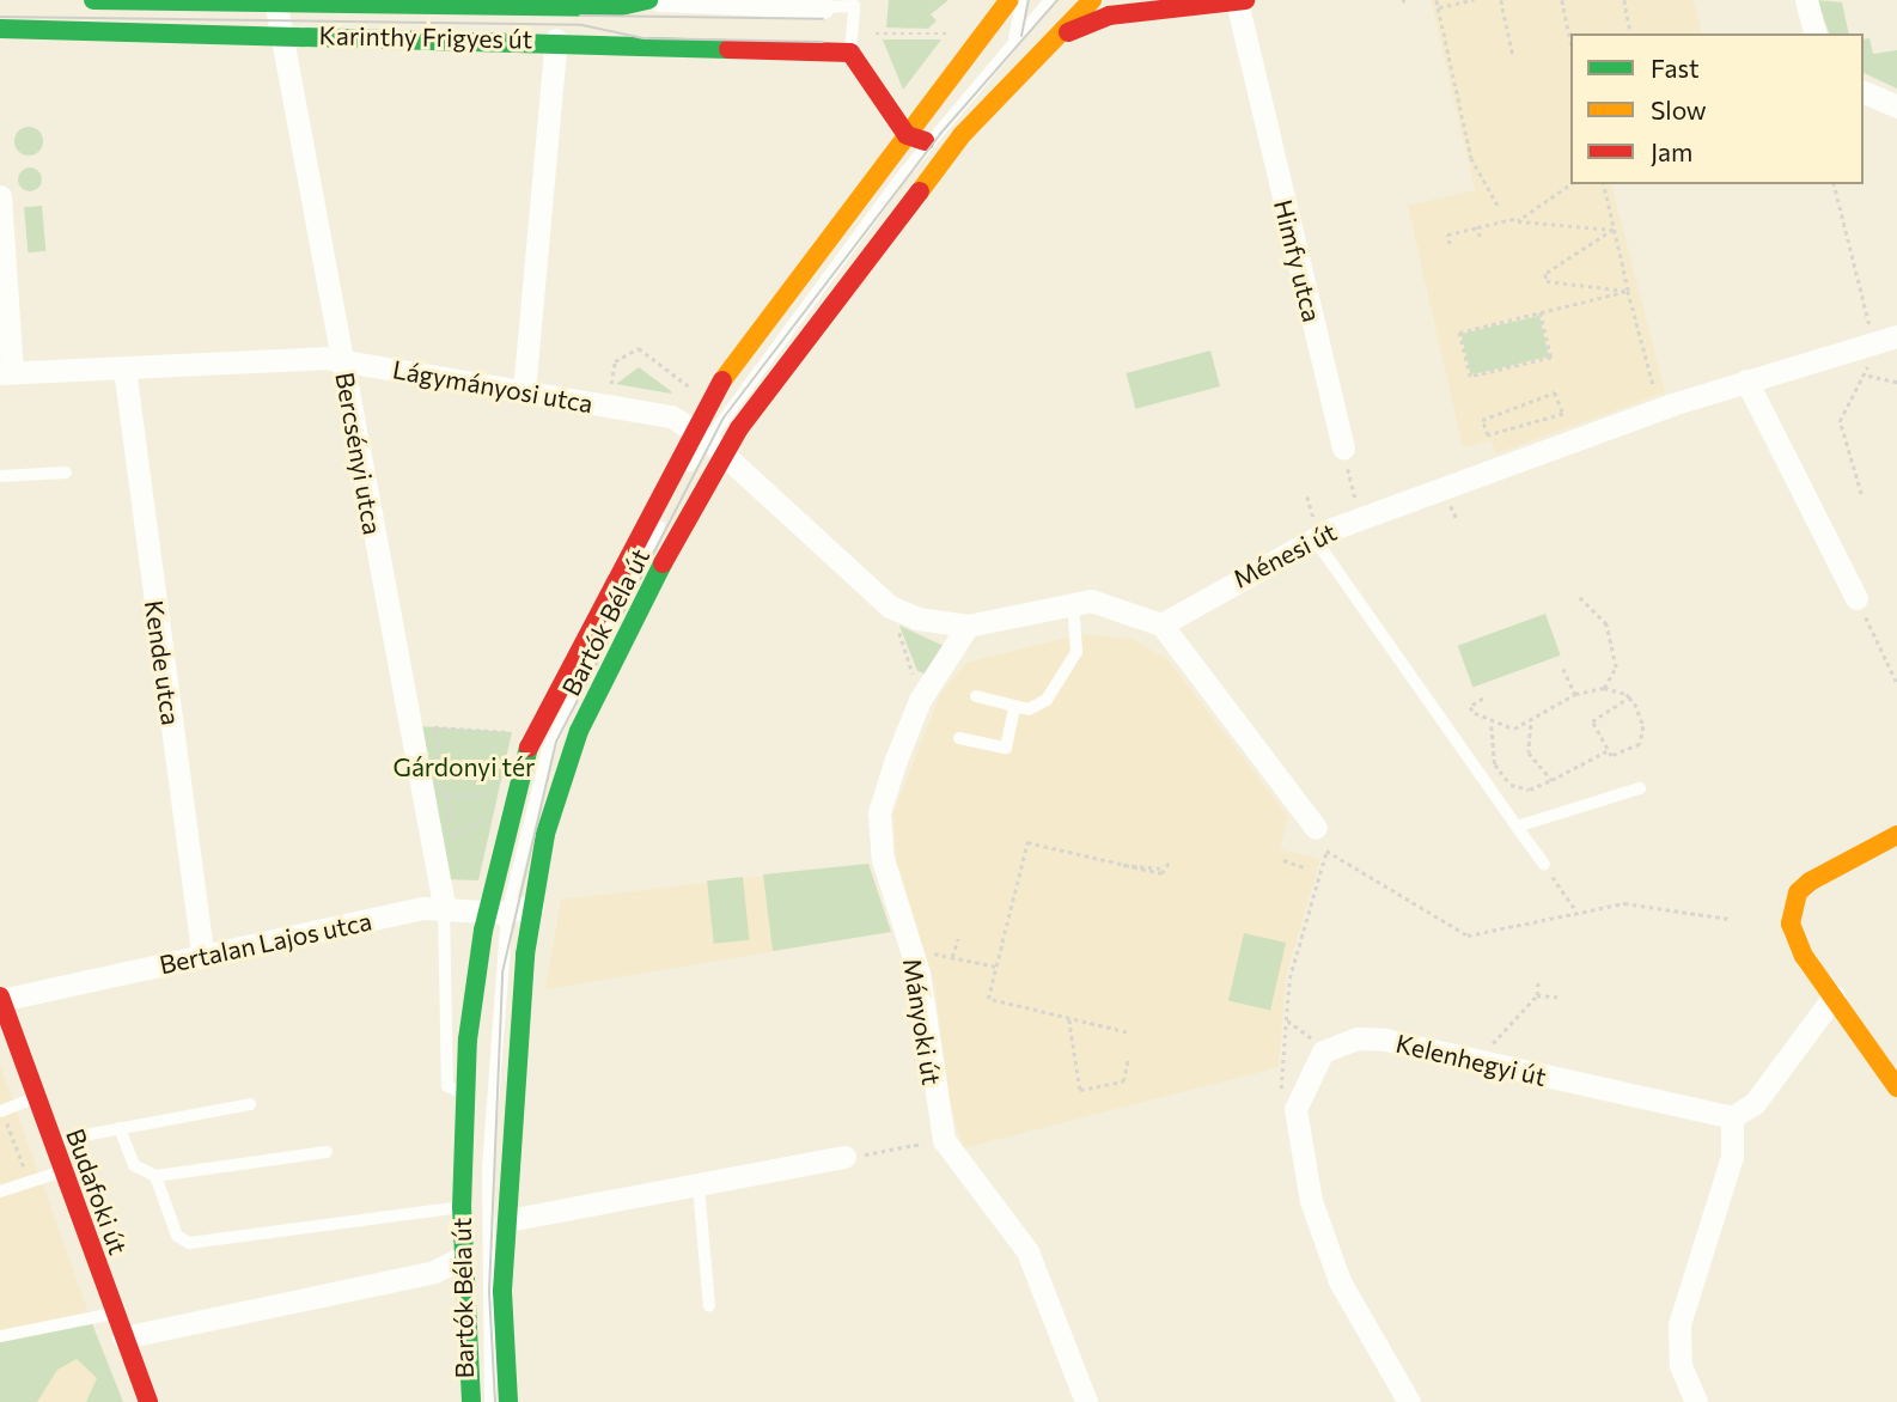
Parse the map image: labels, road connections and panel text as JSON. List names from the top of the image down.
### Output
{
  "streets": {
    "main road": ["Karinthy Frigyes út", "Bartók Béla út", "Budafoki út"],
    "street": [
      "Himfy utca",
      "Lágymányosi utca",
      "Bercsényi utca",
      "Ménesi út",
      "Kende utca",
      "Bertalan Lajos utca",
      "Mányoki út",
      "Kelenhegyi út"
    ]
  },
  "crossings": [
    ["Karinthy Frigyes út", "Bercsényi utca"],
    ["Lágymányosi utca", "Bercsényi utca"],
    ["Lágymányosi utca", "Bartók Béla út"],
    ["Lágymányosi utca", "Kende utca"],
    ["Bercsényi utca", "Bertalan Lajos utca"],
    ["Bartók Béla út", "Bertalan Lajos utca"],
    ["Kende utca", "Bertalan Lajos utca"],
    ["Bertalan Lajos utca", "Budafoki út"]
  ],
  "parks": ["Gárdonyi tér"],
  "legend": ["Fast", "Slow", "Jam"]
}
